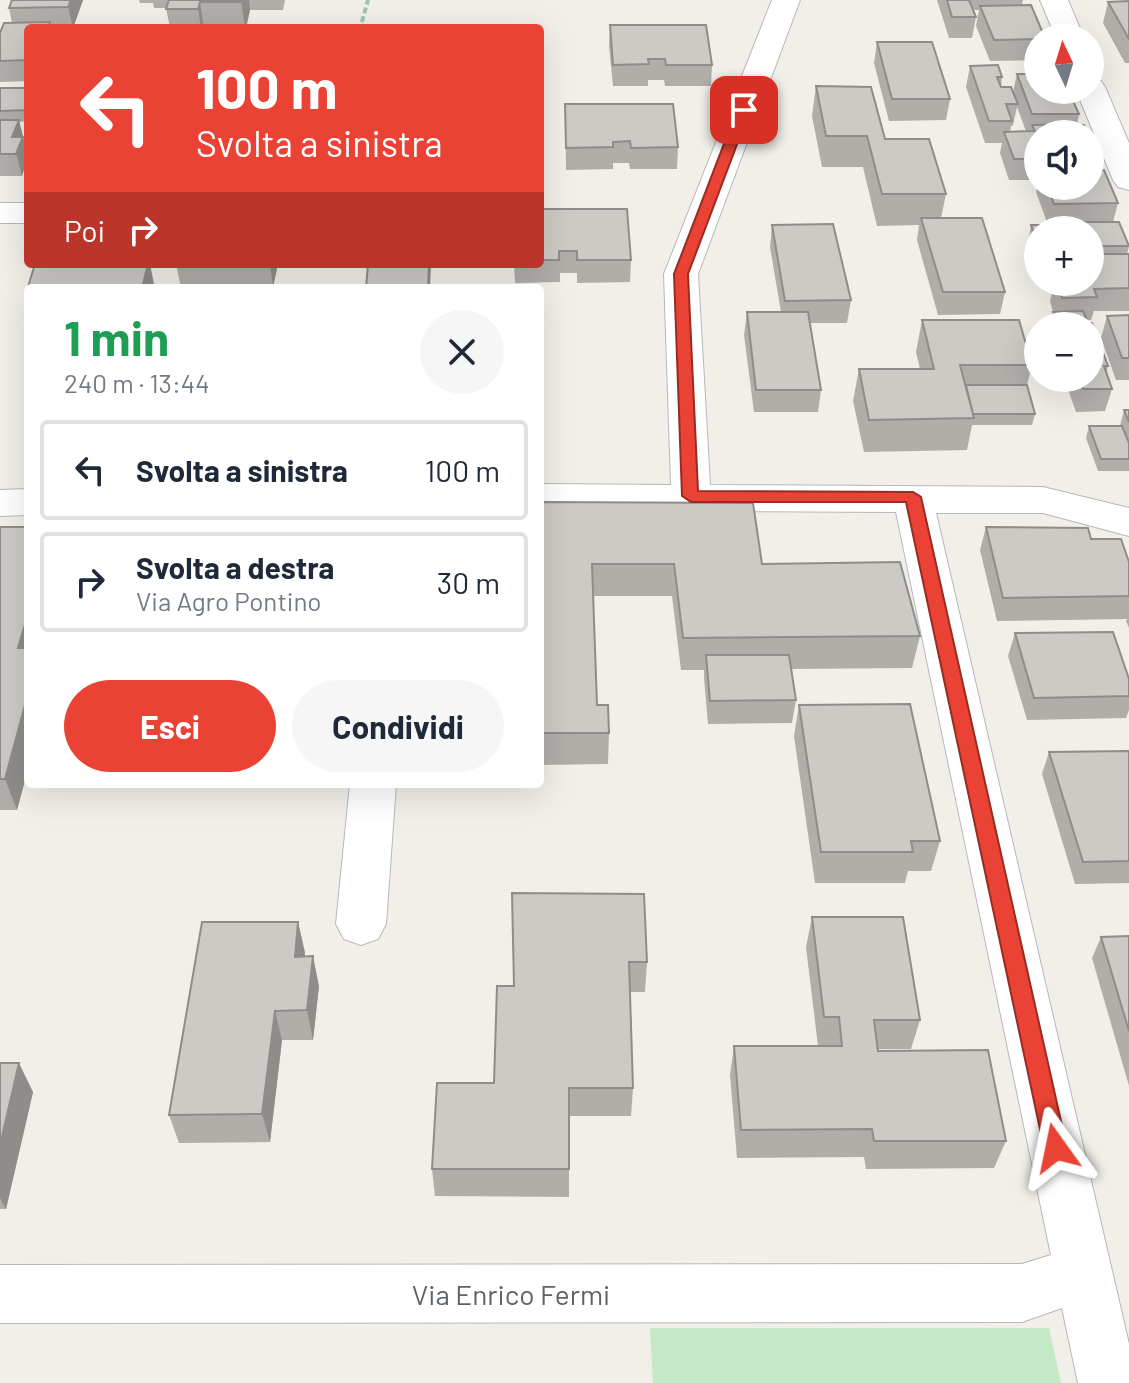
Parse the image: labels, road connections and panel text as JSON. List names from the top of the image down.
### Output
{
  "streets": {
    "street": ["Via Enrico Fermi"]
  },
  "north": "top",
  "page": {
    "map_buttons": ["+", "−"],
    "turn": ["100 m", "Svolta a sinistra"],
    "then": "Poi",
    "heading": ["1 min", "240 m · 13:44"],
    "list": [
      {
        "name": "Svolta a sinistra",
        "value": "100 m"
      },
      {
        "name": "Svolta a destra",
        "note": "Via Agro Pontino",
        "value": "30 m"
      }
    ],
    "buttons": ["Esci", "Condividi"]
  }
}
